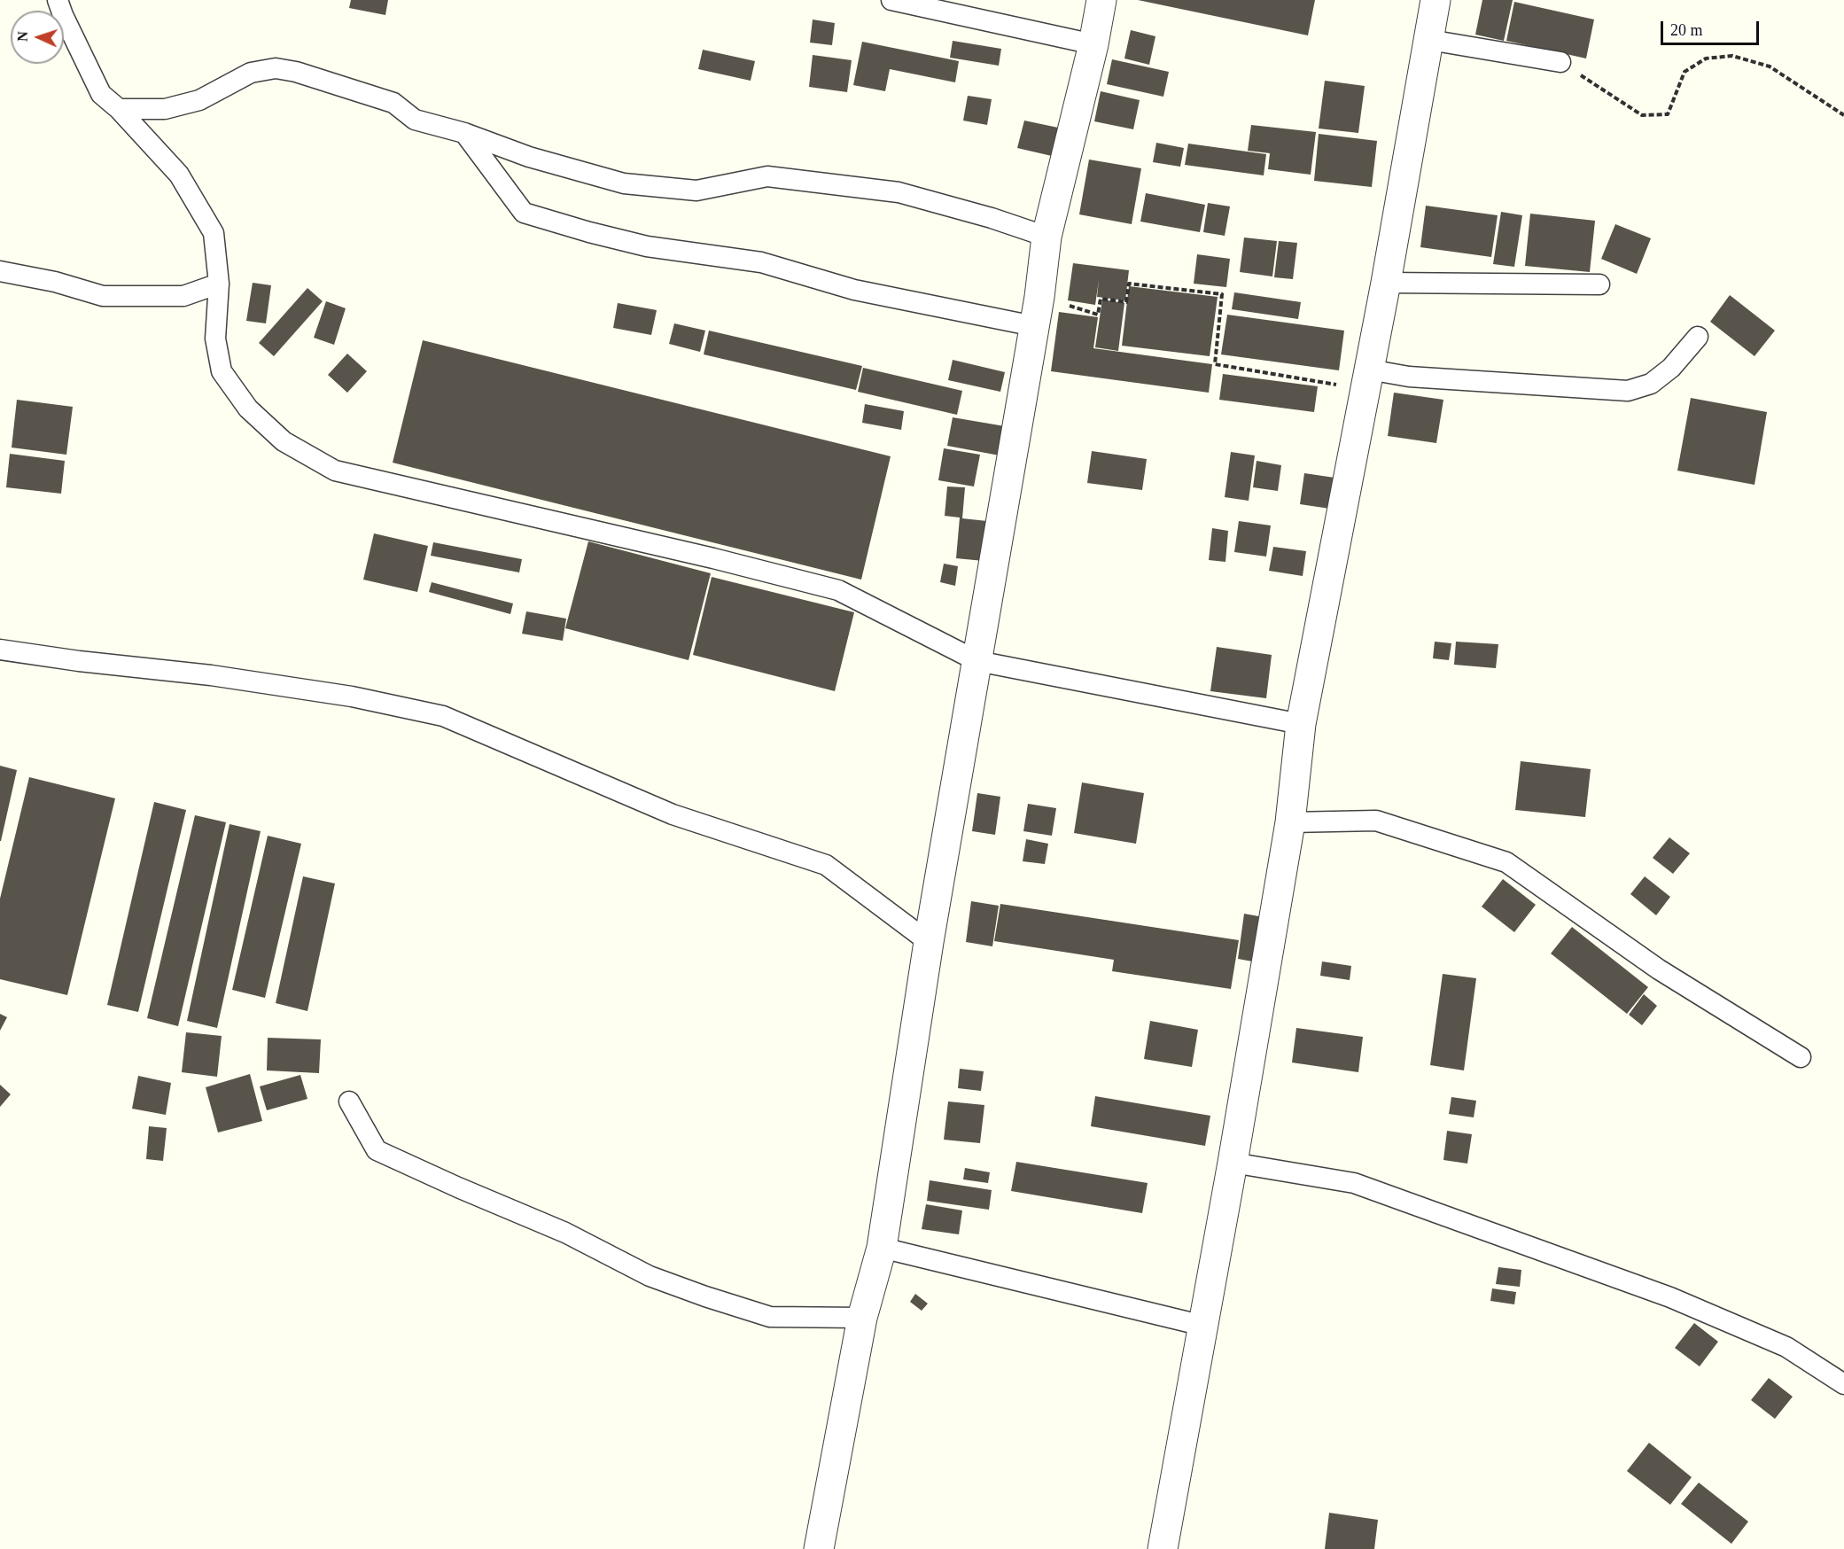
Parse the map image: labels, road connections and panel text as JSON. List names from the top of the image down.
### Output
{
  "scale_bar": "20 m",
  "north": "left"
}
